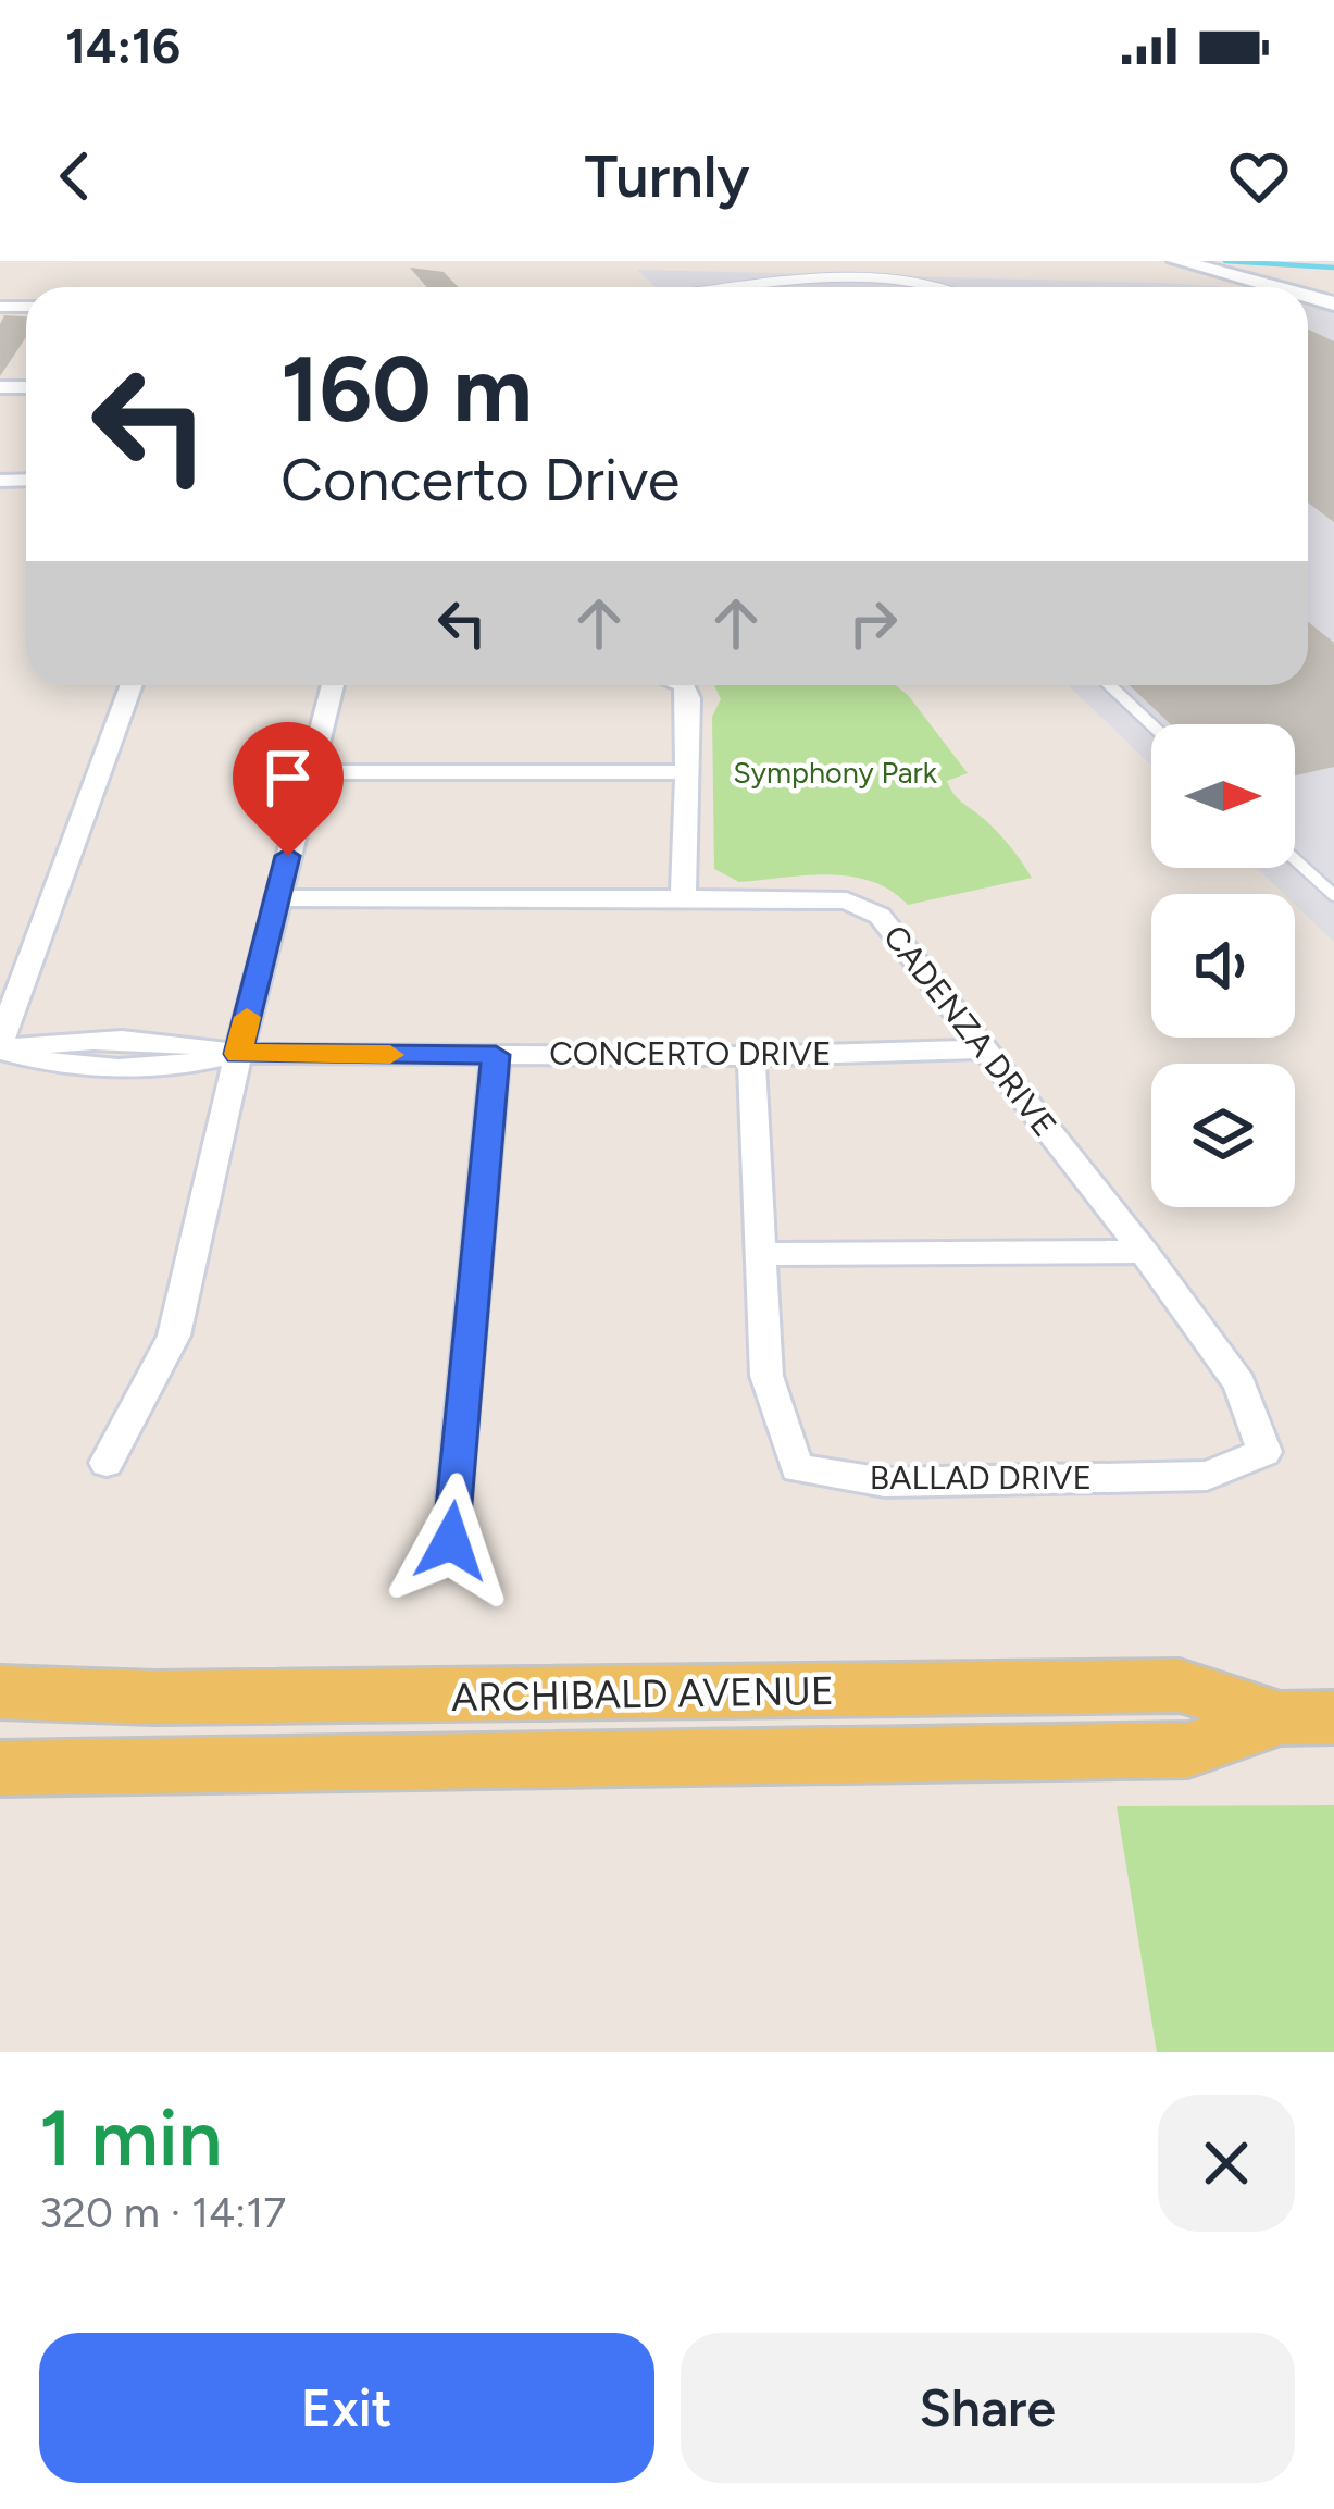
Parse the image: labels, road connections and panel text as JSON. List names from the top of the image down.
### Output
{
  "streets": {
    "main road": ["ARCHIBALD AVENUE"],
    "street": ["CADENZA DRIVE", "CONCERTO DRIVE", "BALLAD DRIVE"]
  },
  "crossings": [
    ["CADENZA DRIVE", "CONCERTO DRIVE"],
    ["CADENZA DRIVE", "BALLAD DRIVE"],
    ["CONCERTO DRIVE", "BALLAD DRIVE"]
  ],
  "parks": ["Symphony Park"],
  "north": "right",
  "page": {
    "status": "14:16",
    "header": "Turnly",
    "turn": ["160 m", "Concerto Drive"],
    "heading": ["1 min", "320 m · 14:17"],
    "buttons": ["Exit", "Share"]
  }
}
